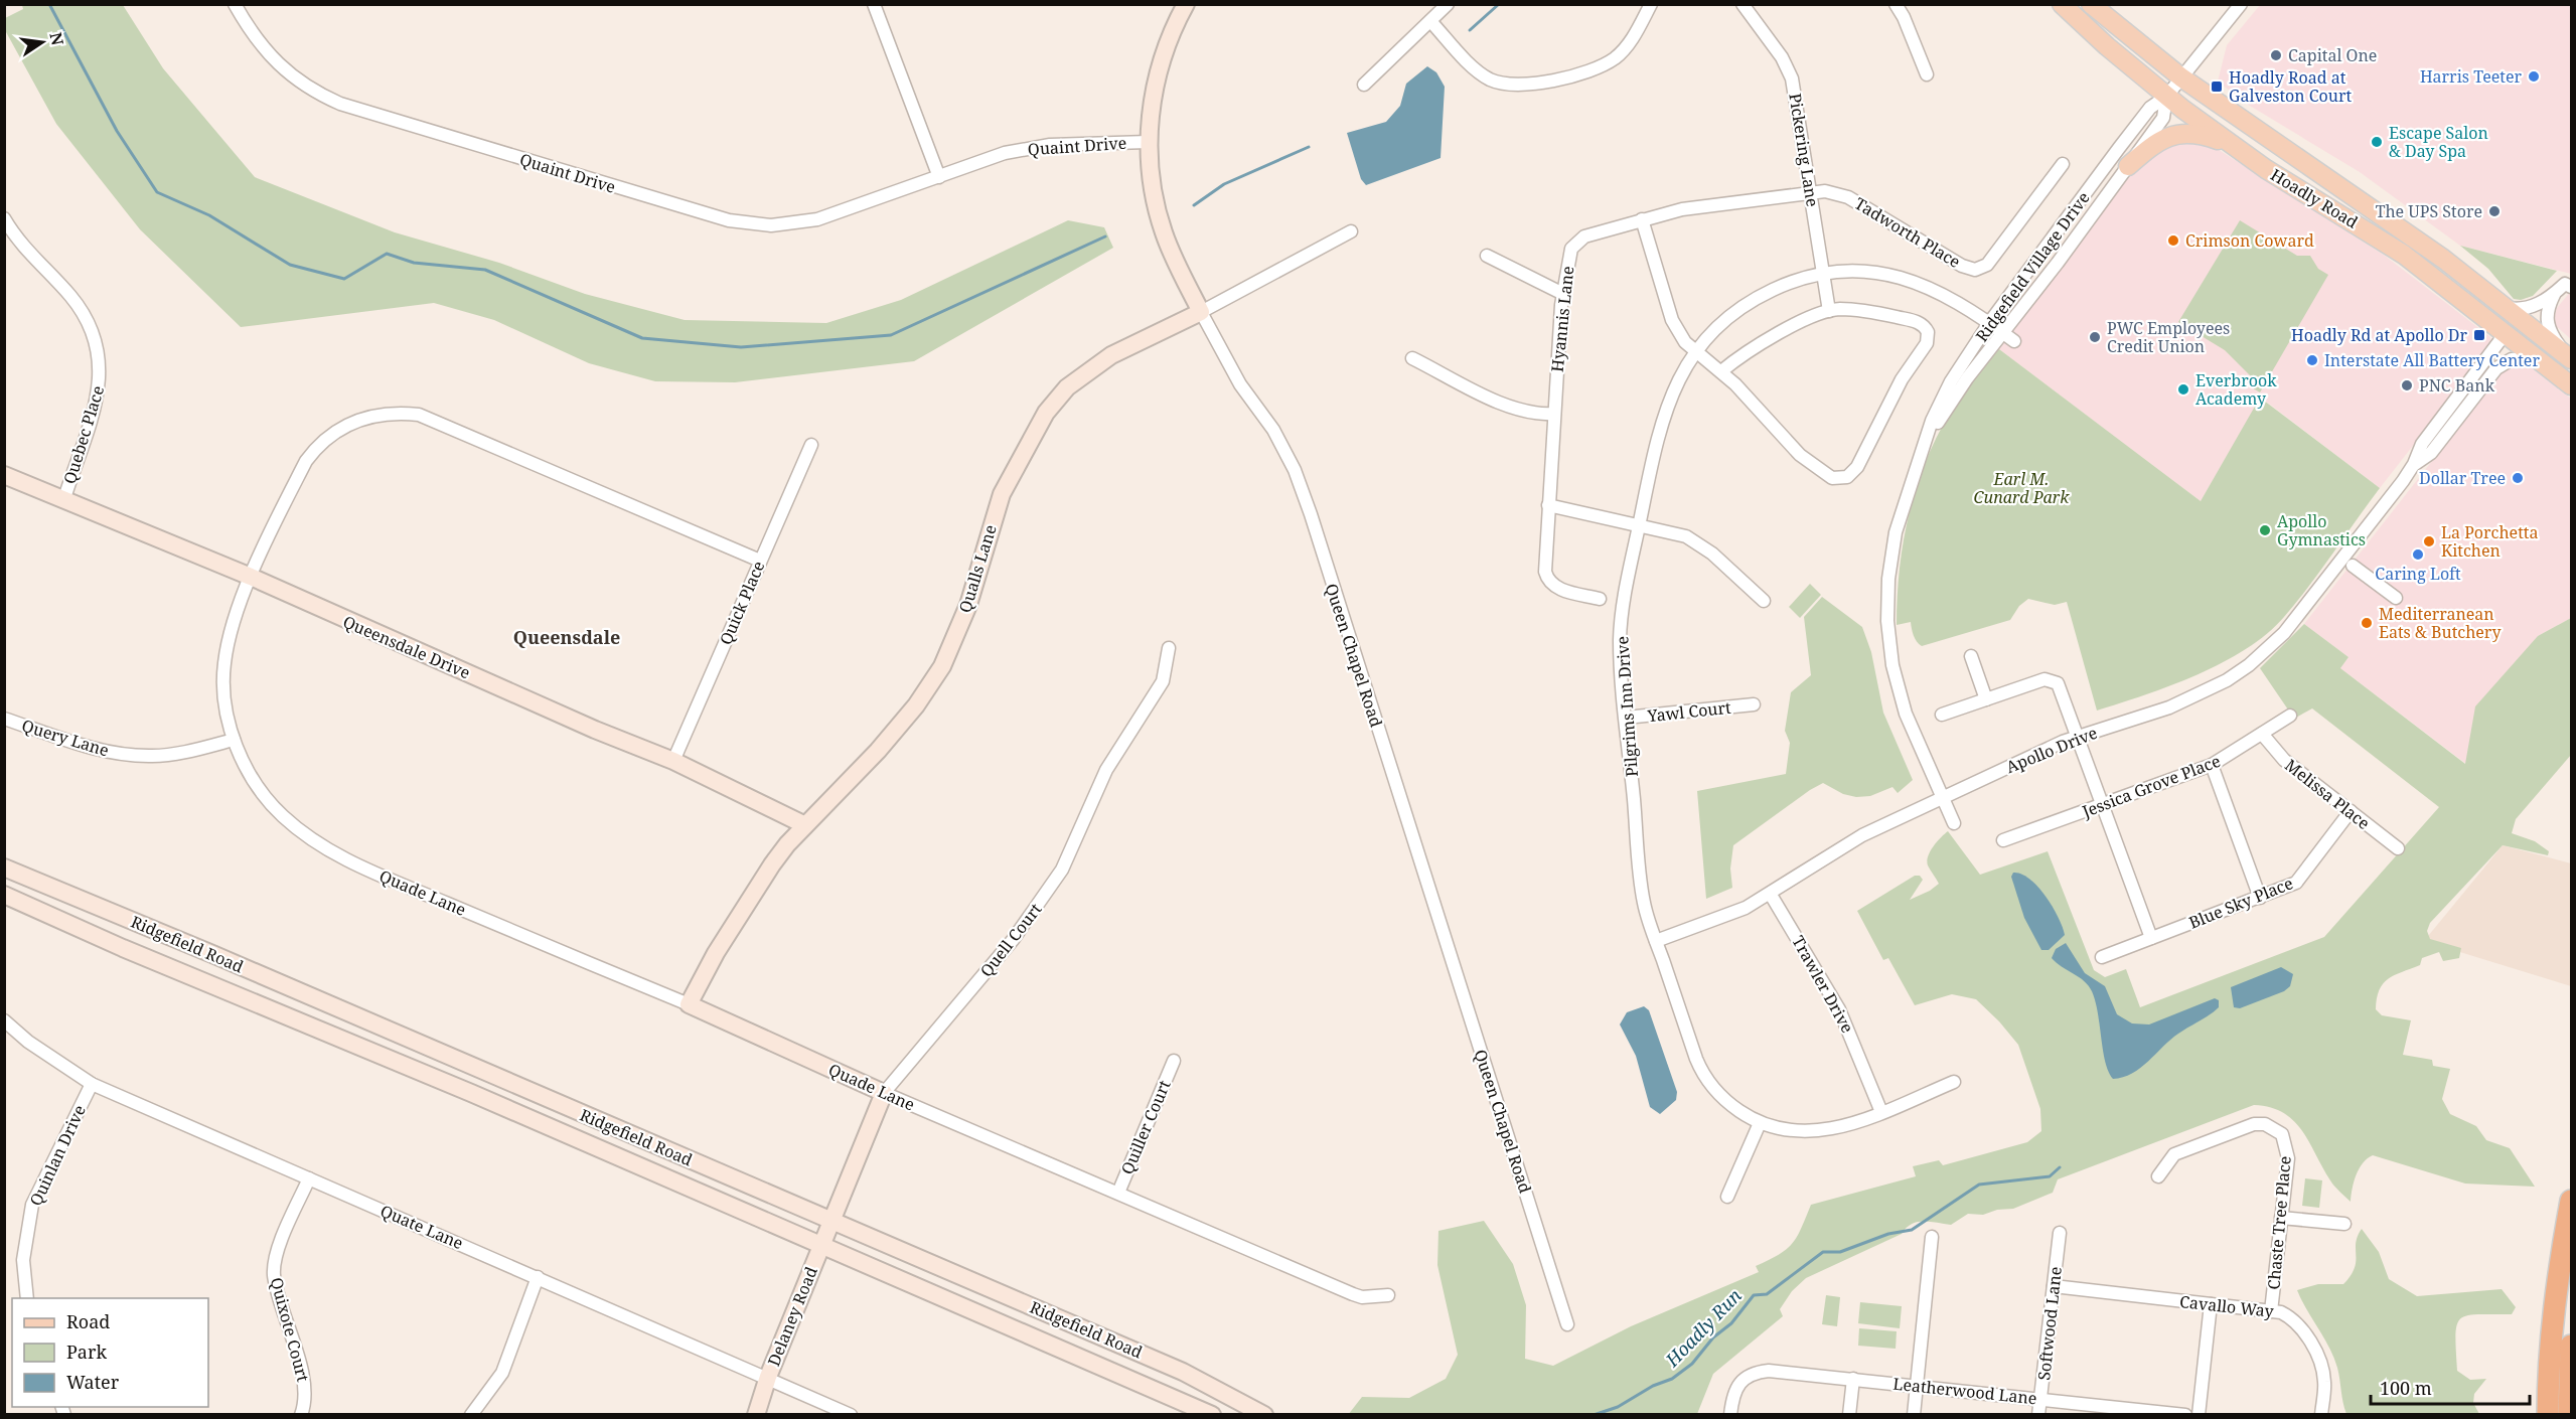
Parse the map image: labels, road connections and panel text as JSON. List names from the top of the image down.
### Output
{
  "streets": {
    "main road": [
      "Hoadly Road",
      "Qualls Lane",
      "Queensdale Drive",
      "Queen Chapel Road",
      "Quade Lane",
      "Quell Court",
      "Ridgefield Road",
      "Delaney Road"
    ],
    "street": [
      "Quaint Drive",
      "Pickering Lane",
      "Tadworth Place",
      "Ridgefield Village Drive",
      "Hyannis Lane",
      "Quebec Place",
      "Quick Place",
      "Pilgrims Inn Drive",
      "Yawl Court",
      "Query Lane",
      "Apollo Drive",
      "Jessica Grove Place",
      "Melissa Place",
      "Blue Sky Place",
      "Trawler Drive",
      "Quiller Court",
      "Quinlan Drive",
      "Chaste Tree Place",
      "Quate Lane",
      "Cavallo Way",
      "Softwood Lane",
      "Quixote Court",
      "Leatherwood Lane"
    ]
  },
  "crossings": [
    ["Quaint Drive", "Queen Chapel Road"],
    ["Pickering Lane", "Tadworth Place"],
    ["Pickering Lane", "Hyannis Lane"],
    ["Pickering Lane", "Pilgrims Inn Drive"],
    ["Hoadly Road", "Ridgefield Village Drive"],
    ["Hoadly Road", "Apollo Drive"],
    ["Tadworth Place", "Hyannis Lane"],
    ["Ridgefield Village Drive", "Pilgrims Inn Drive"],
    ["Ridgefield Village Drive", "Apollo Drive"],
    ["Quebec Place", "Queensdale Drive"],
    ["Qualls Lane", "Queensdale Drive"],
    ["Qualls Lane", "Queen Chapel Road"],
    ["Qualls Lane", "Quade Lane"],
    ["Quick Place", "Queensdale Drive"],
    ["Quick Place", "Quade Lane"],
    ["Queensdale Drive", "Quade Lane"],
    ["Pilgrims Inn Drive", "Yawl Court"],
    ["Pilgrims Inn Drive", "Apollo Drive"],
    ["Pilgrims Inn Drive", "Trawler Drive"],
    ["Query Lane", "Quade Lane"],
    ["Apollo Drive", "Trawler Drive"],
    ["Jessica Grove Place", "Melissa Place"],
    ["Melissa Place", "Blue Sky Place"],
    ["Quade Lane", "Quell Court"],
    ["Quade Lane", "Quiller Court"],
    ["Quell Court", "Ridgefield Road"],
    ["Quell Court", "Delaney Road"],
    ["Ridgefield Road", "Delaney Road"],
    ["Quinlan Drive", "Quate Lane"],
    ["Chaste Tree Place", "Cavallo Way"],
    ["Quate Lane", "Delaney Road"],
    ["Quate Lane", "Quixote Court"],
    ["Cavallo Way", "Softwood Lane"],
    ["Softwood Lane", "Leatherwood Lane"]
  ],
  "districts": ["Queensdale"],
  "water": ["Hoadly Run"],
  "parks": ["Earl M. Cunard Park"],
  "places": {
    "other": [
      "Capital One",
      "Harris Teeter",
      "Escape Salon & Day Spa",
      "The UPS Store",
      "Crimson Coward",
      "PWC Employees Credit Union",
      "Interstate All Battery Center",
      "PNC Bank",
      "Everbrook Academy",
      "Dollar Tree",
      "Apollo Gymnastics",
      "La Porchetta Kitchen",
      "Caring Loft",
      "Mediterranean Eats & Butchery"
    ],
    "transit": ["Hoadly Road at Galveston Court", "Hoadly Rd at Apollo Dr"]
  },
  "legend": ["Road", "Park", "Water"],
  "scale_bar": "100 m",
  "north": "right"
}
